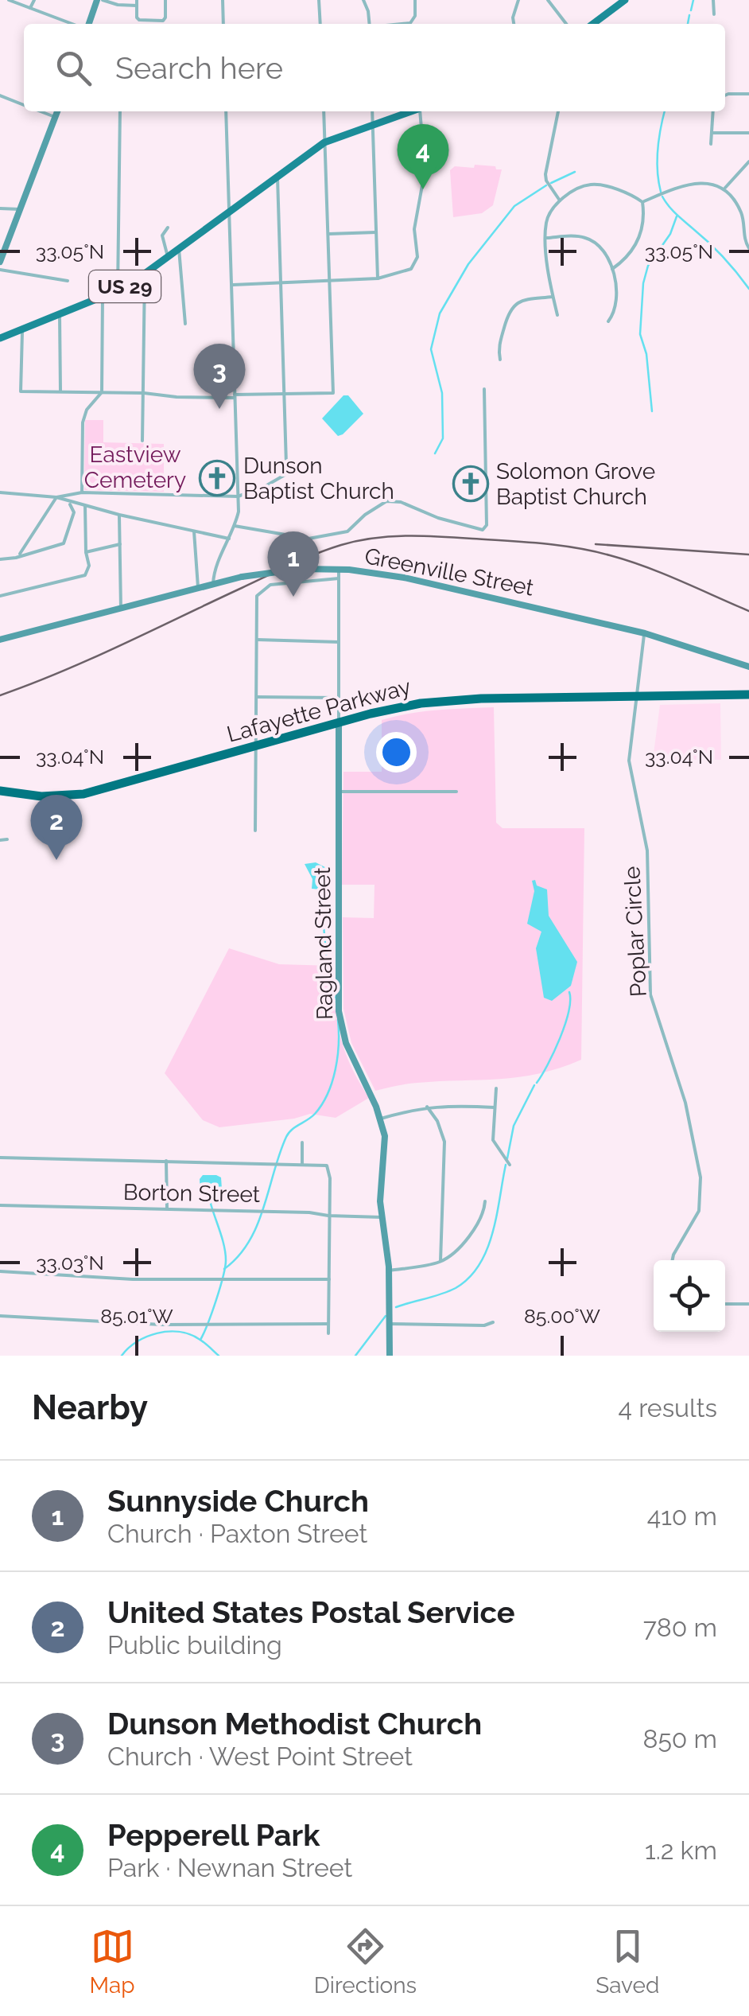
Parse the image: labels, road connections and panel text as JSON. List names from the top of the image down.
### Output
{
  "streets": {
    "highway": ["Lafayette Parkway"],
    "main road": ["US 29"],
    "street": [
      "Greenville Street",
      "Poplar Circle",
      "Ragland Street",
      "Borton Street"
    ]
  },
  "crossings": [
    ["Greenville Street", "Poplar Circle"],
    ["Greenville Street", "Ragland Street"],
    ["Lafayette Parkway", "Poplar Circle"],
    ["Lafayette Parkway", "Ragland Street"],
    ["Ragland Street", "Borton Street"]
  ],
  "parks": ["Eastview Cemetery"],
  "places": {
    "church": ["Dunson Baptist Church", "Solomon Grove Baptist Church"]
  },
  "page": {
    "search": "Search here",
    "pins": [
      "4",
      "3",
      "1",
      "2"
    ],
    "heading": ["Nearby", "4 results"],
    "list": [
      {
        "mark": "1",
        "name": "Sunnyside Church",
        "note": "Church · Paxton Street",
        "value": "410 m"
      },
      {
        "mark": "2",
        "name": "United States Postal Service",
        "note": "Public building",
        "value": "780 m"
      },
      {
        "mark": "3",
        "name": "Dunson Methodist Church",
        "note": "Church · West Point Street",
        "value": "850 m"
      },
      {
        "mark": "4",
        "name": "Pepperell Park",
        "note": "Park · Newnan Street",
        "value": "1.2 km"
      }
    ],
    "nav": ["Map", "Directions", "Saved"]
  },
  "coordinates": [
    "33.05°N",
    "33.04°N",
    "33.03°N",
    "85.01°W",
    "85.00°W"
  ]
}
